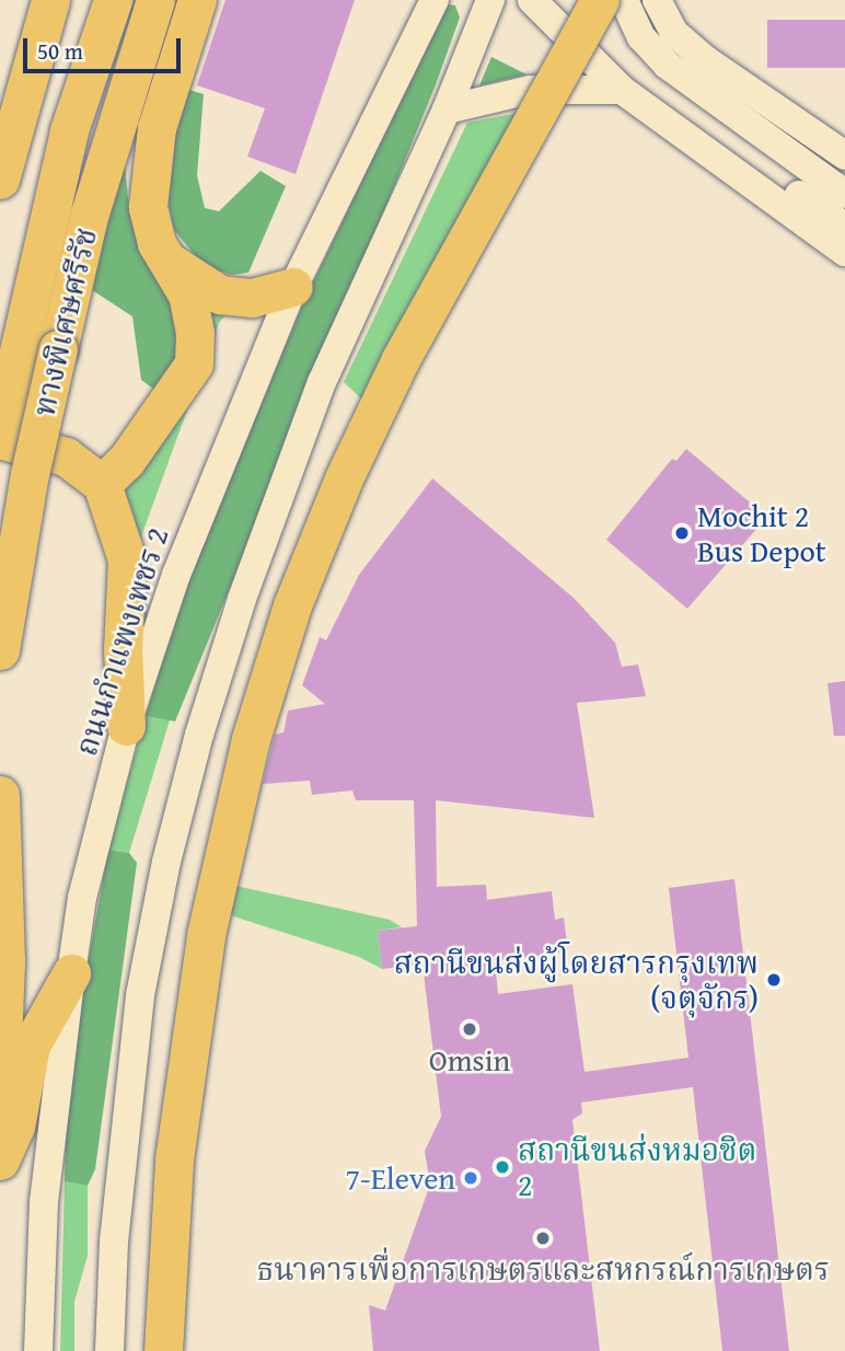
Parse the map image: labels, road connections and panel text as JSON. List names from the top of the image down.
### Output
{
  "streets": {
    "highway": ["ทางพิเศษศรีรัช"],
    "main road": ["ถนนกำแพงเพชร 2"]
  },
  "places": [
    "Mochit 2 Bus Depot",
    "สถานีขนส่งผู้โดยสารกรุงเทพ (จตุจักร)",
    "Omsin",
    "สถานีขนส่งหมอชิต 2",
    "7-Eleven",
    "ธนาคารเพื่อการเกษตรและสหกรณ์การเกษตร"
  ],
  "scale_bar": "50 m"
}
